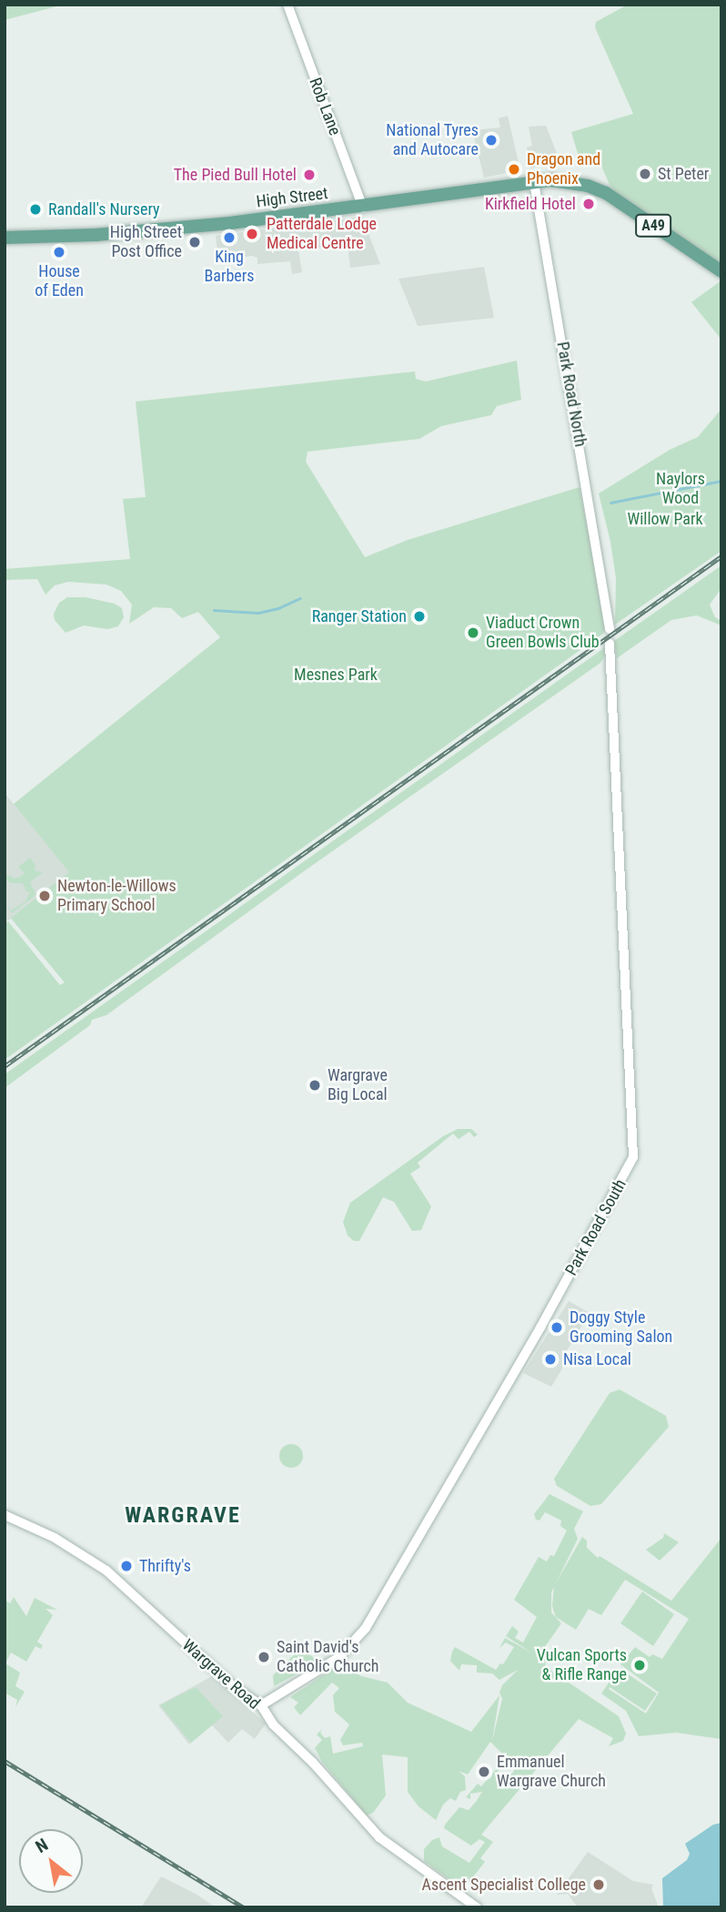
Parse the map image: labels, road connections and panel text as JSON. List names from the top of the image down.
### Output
{
  "streets": {
    "main road": ["High Street", "A49"],
    "street": [
      "Rob Lane",
      "Park Road North",
      "Park Road South",
      "Wargrave Road"
    ]
  },
  "crossings": [
    ["Rob Lane", "High Street"],
    ["High Street", "Park Road North"],
    ["Park Road South", "Wargrave Road"]
  ],
  "districts": ["WARGRAVE"],
  "parks": ["Naylors Wood", "Willow Park", "Mesnes Park"],
  "places": [
    "National Tyres and Autocare",
    "Dragon and Phoenix",
    "St Peter",
    "The Pied Bull Hotel",
    "Kirkfield Hotel",
    "Randall's Nursery",
    "Patterdale Lodge Medical Centre",
    "King Barbers",
    "High Street Post Office",
    "House of Eden",
    "Ranger Station",
    "Viaduct Crown Green Bowls Club",
    "Newton-le-Willows Primary School",
    "Wargrave Big Local",
    "Doggy Style Grooming Salon",
    "Nisa Local",
    "Thrifty's",
    "Saint David's Catholic Church",
    "Vulcan Sports & Rifle Range",
    "Emmanuel Wargrave Church",
    "Ascent Specialist College"
  ],
  "north": "top left"
}
